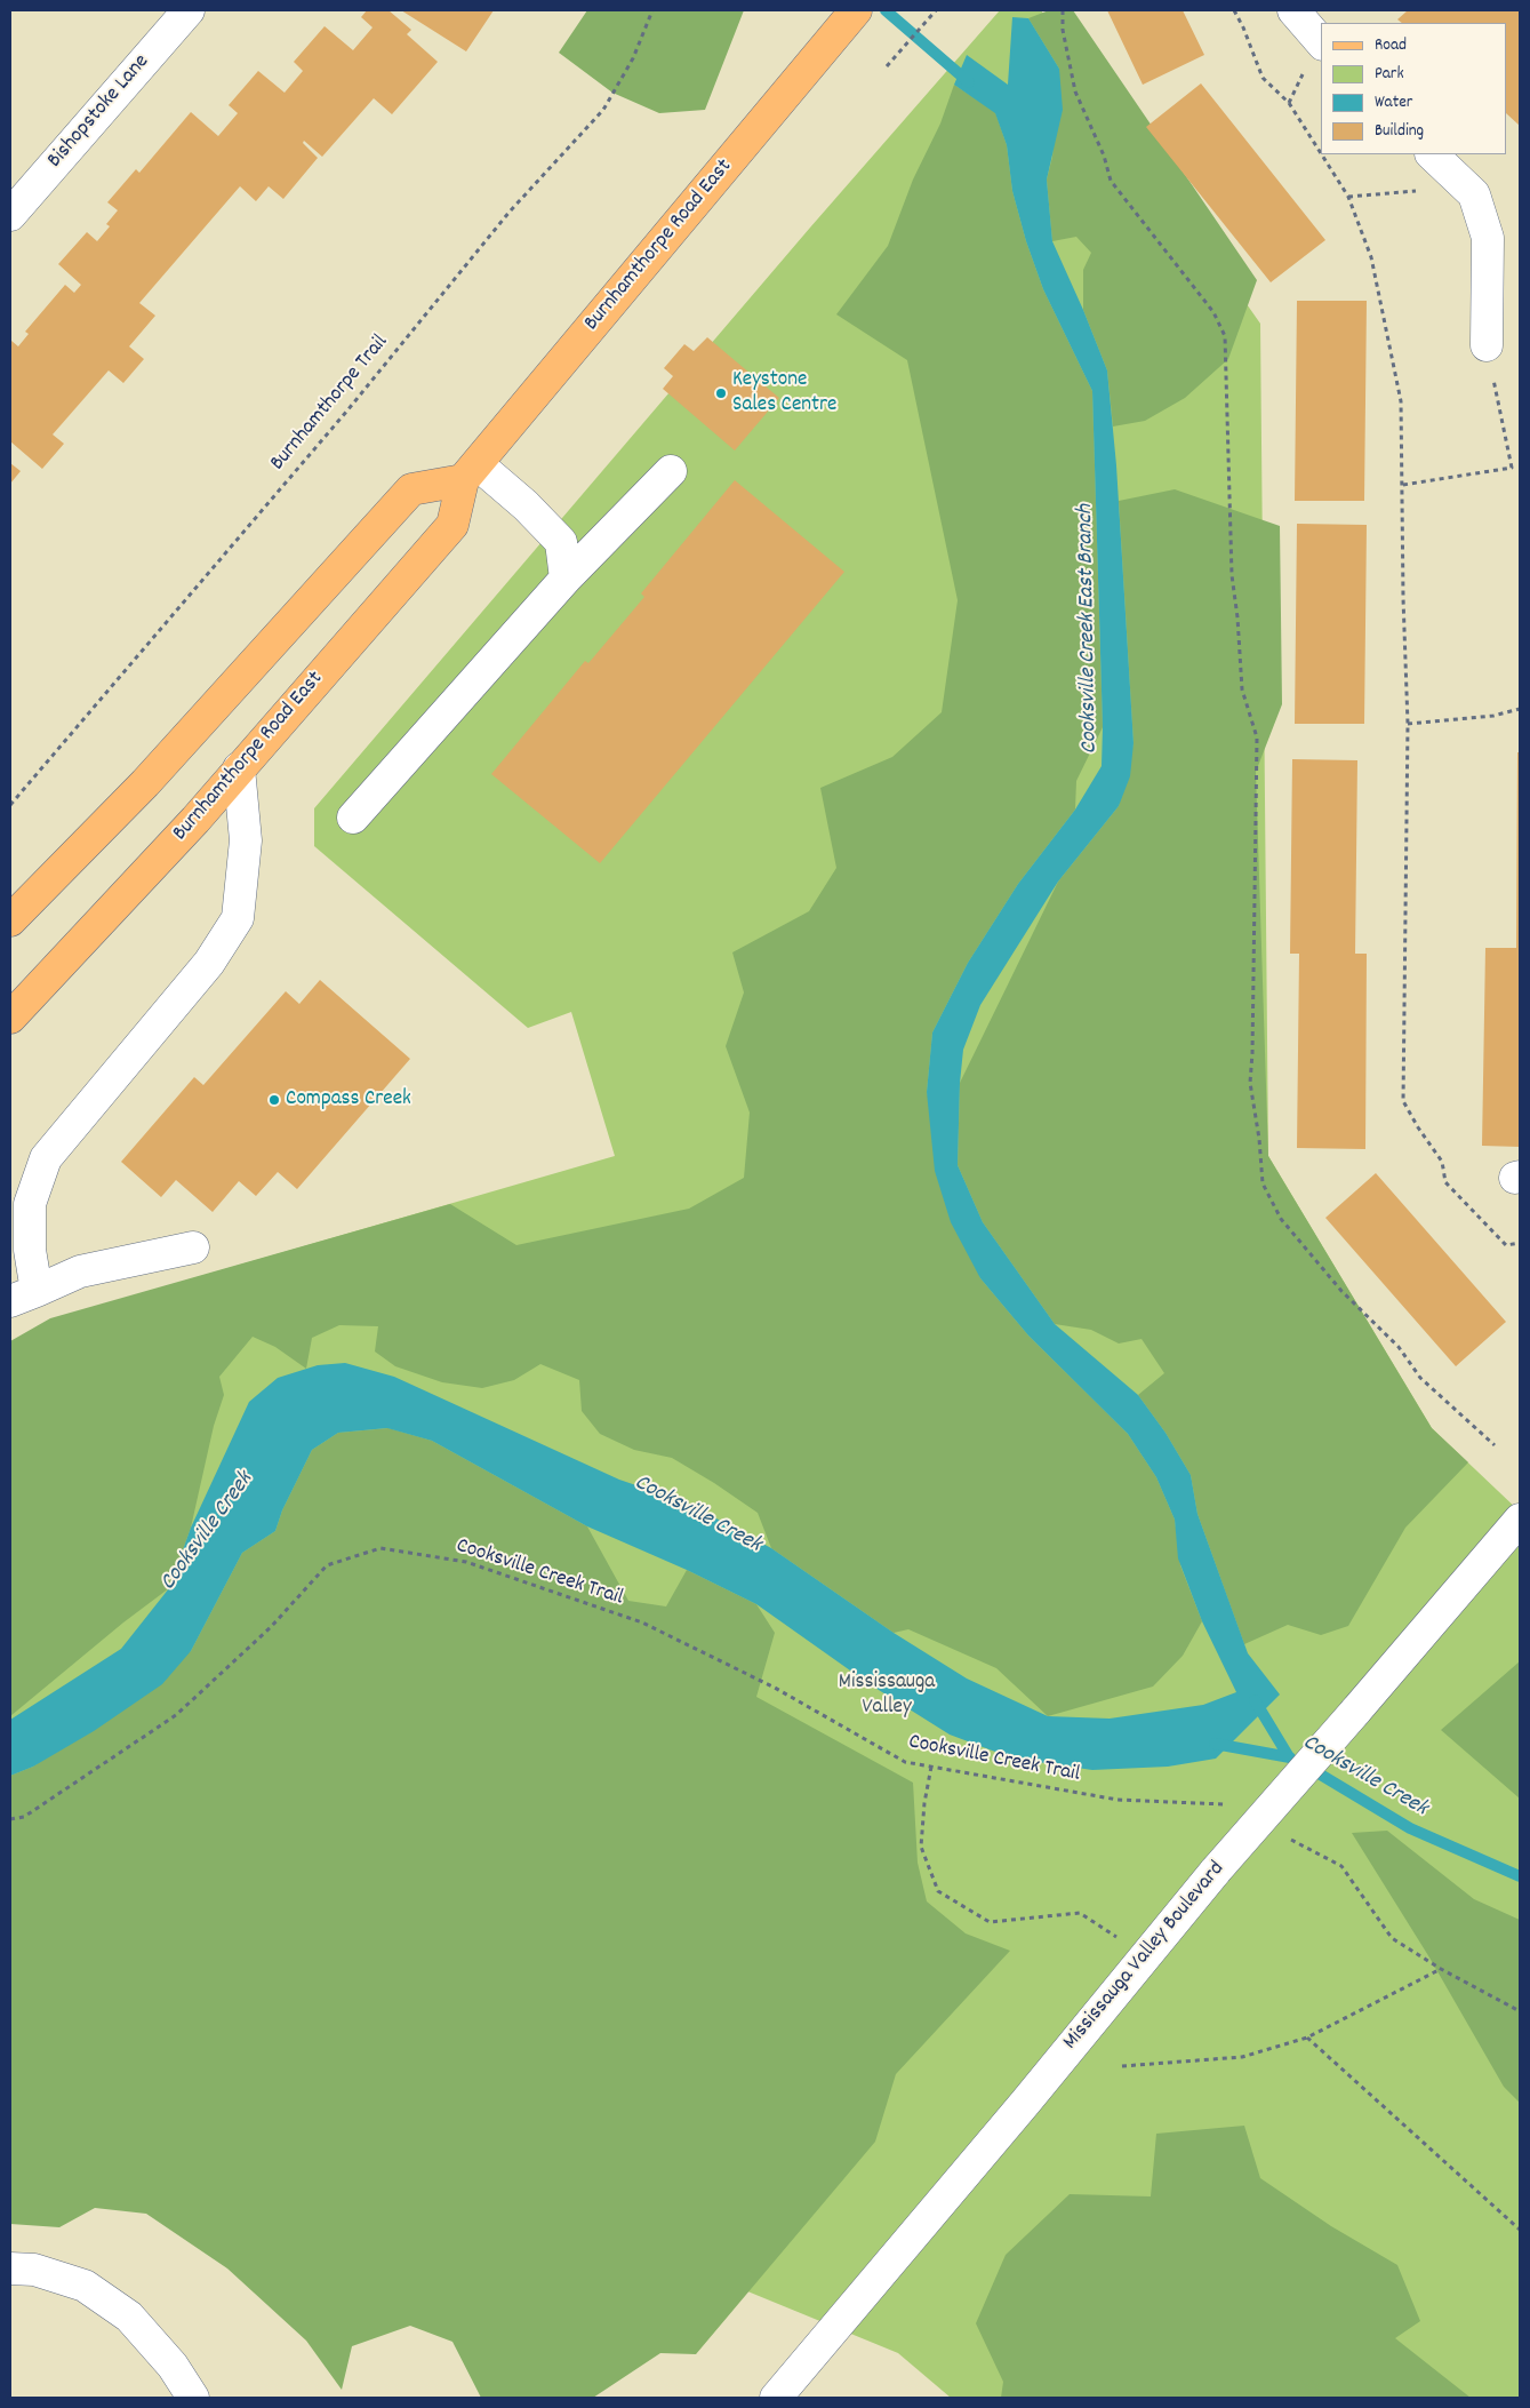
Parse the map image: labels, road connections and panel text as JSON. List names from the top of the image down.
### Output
{
  "streets": {
    "main road": ["Burnhamthorpe Road East"],
    "street": ["Bishopstoke Lane", "Mississauga Valley Boulevard"],
    "path": ["Burnhamthorpe Trail", "Cooksville Creek Trail"]
  },
  "water": ["Cooksville Creek East Branch", "Cooksville Creek"],
  "parks": ["Mississauga Valley"],
  "places": ["Keystone Sales Centre", "Compass Creek"],
  "legend": [
    "Road",
    "Park",
    "Water",
    "Building"
  ]
}
